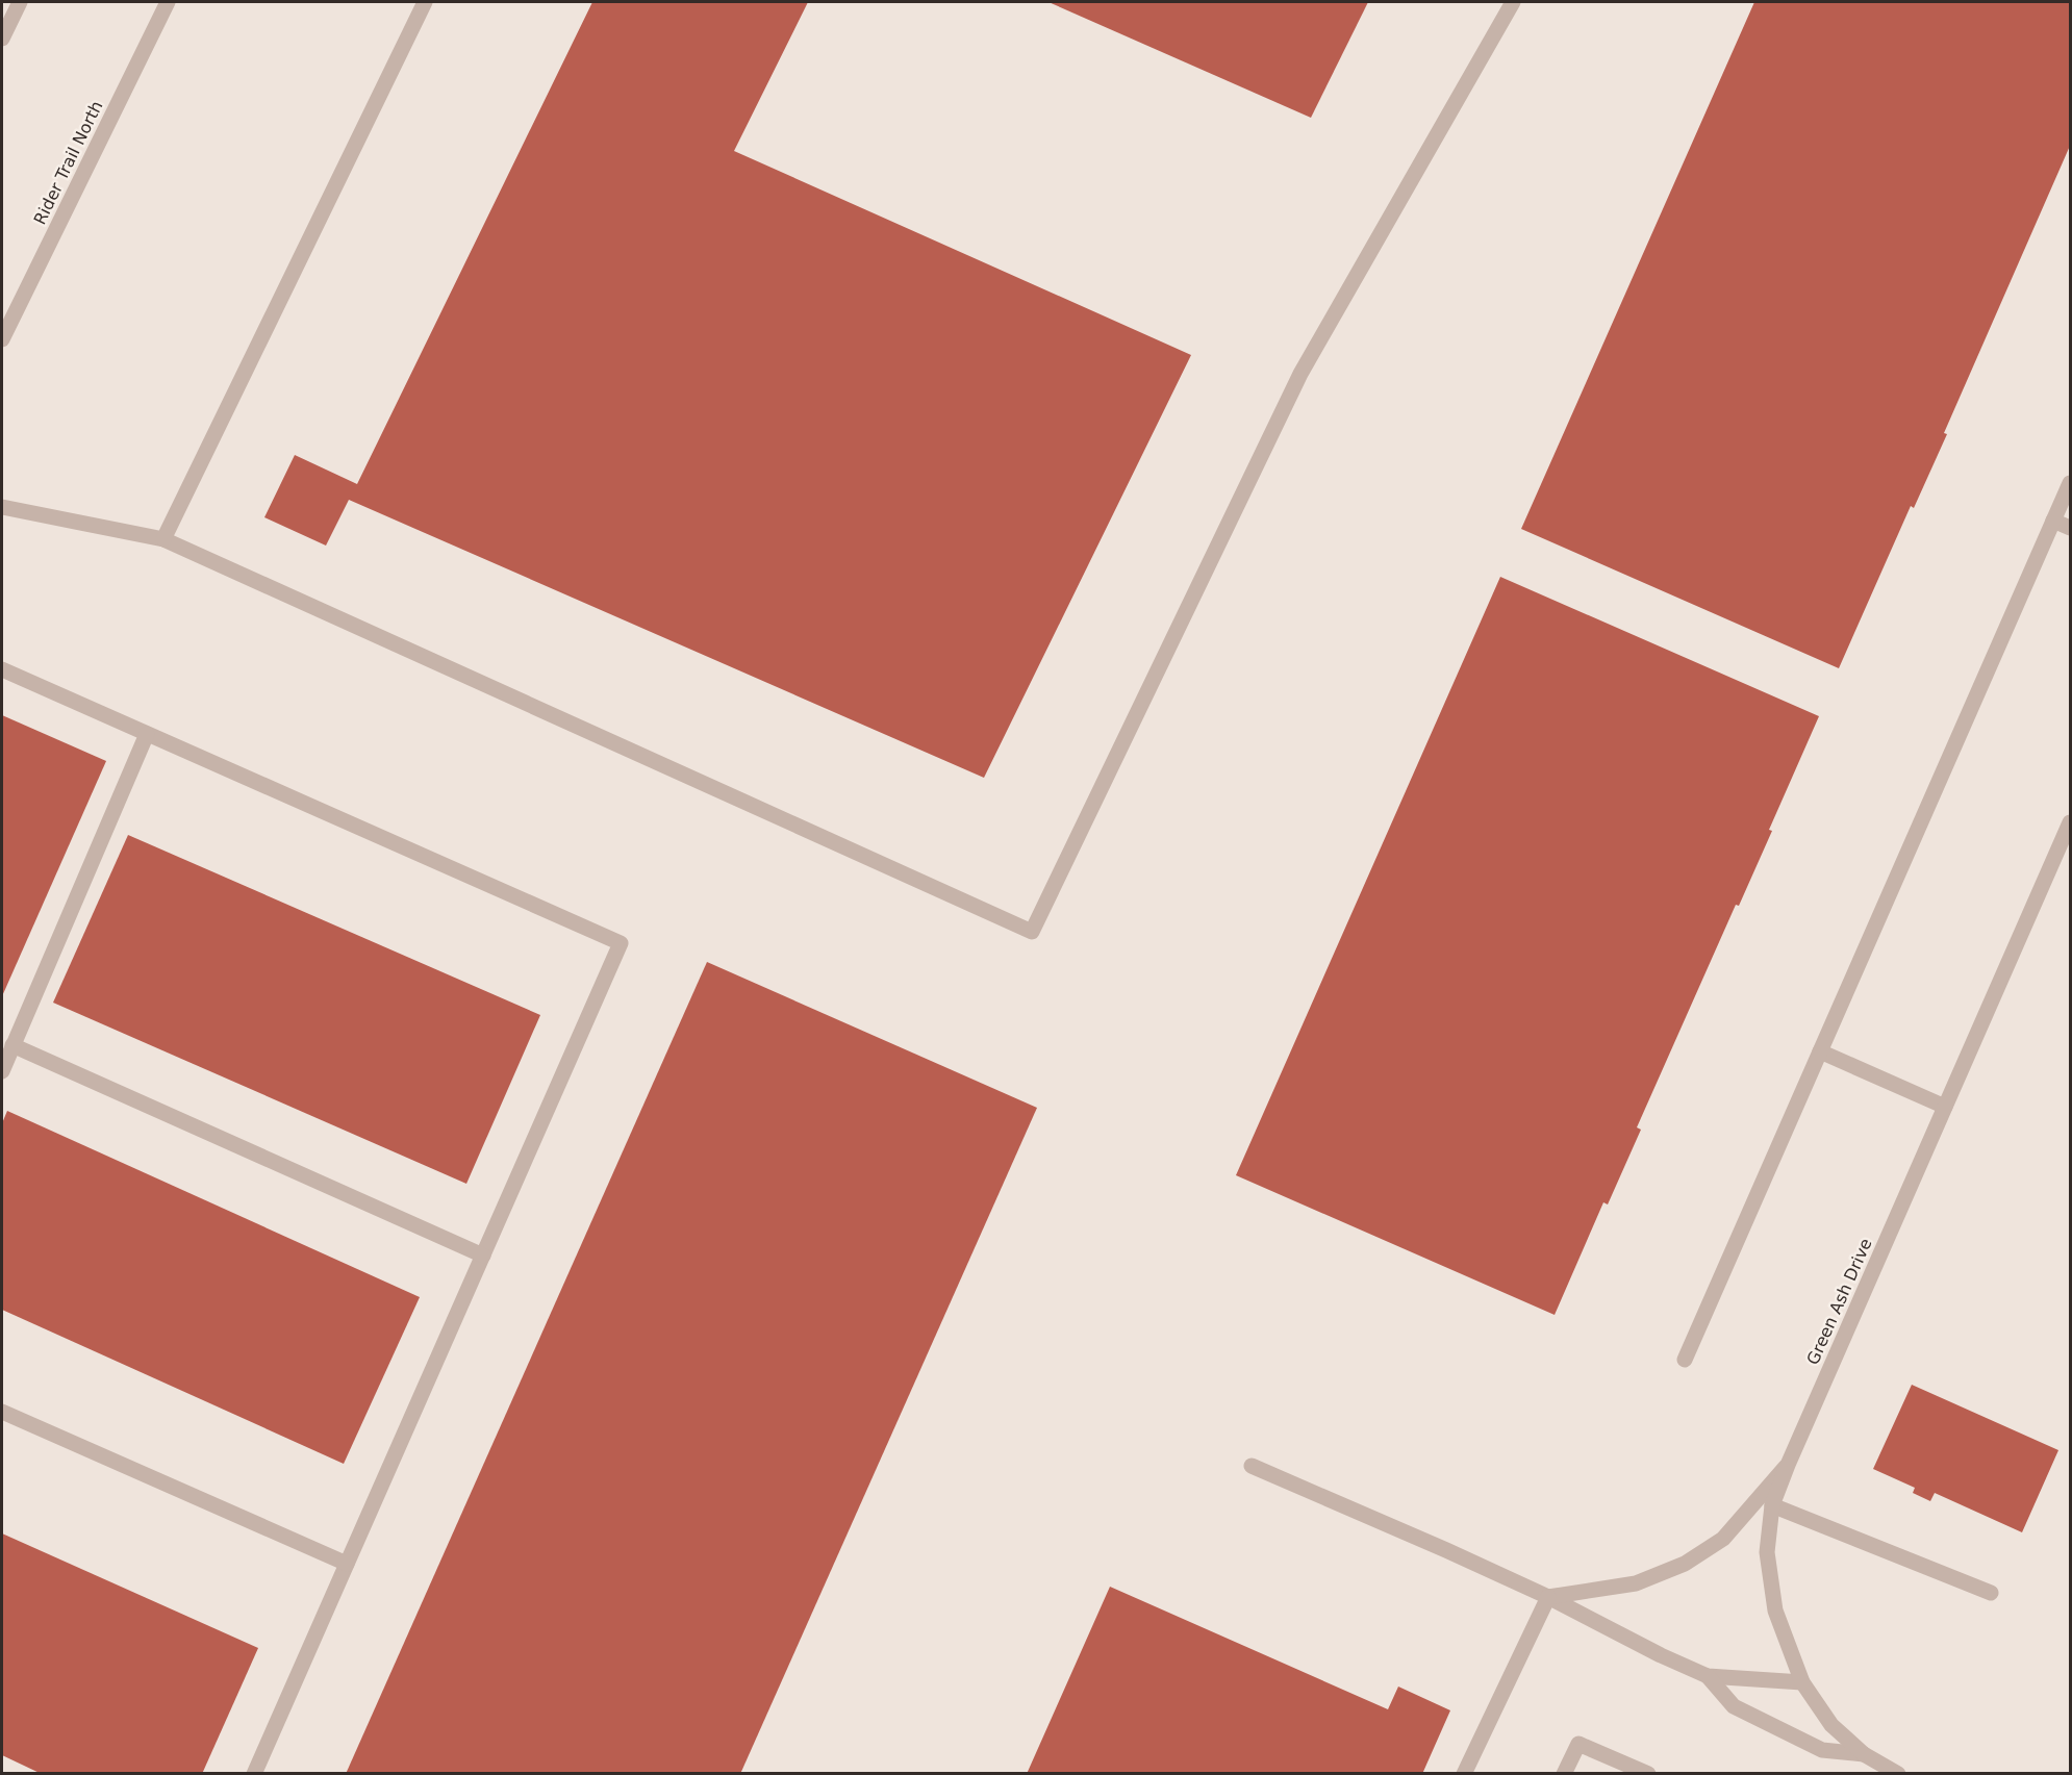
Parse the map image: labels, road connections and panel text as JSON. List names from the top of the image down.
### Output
{
  "streets": {
    "street": ["Rider Trail North", "Green Ash Drive"]
  }
}
